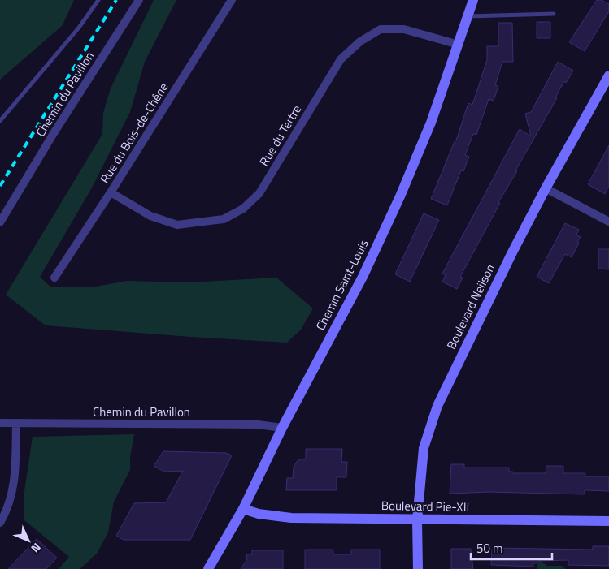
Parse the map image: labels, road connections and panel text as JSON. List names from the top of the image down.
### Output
{
  "streets": {
    "street": [
      "Chemin du Pavillon",
      "Rue du Bois-de-Chêne",
      "Rue du Tertre",
      "Chemin Saint-Louis",
      "Boulevard Neilson",
      "Boulevard Pie-XII"
    ]
  },
  "crossings": [
    ["Chemin du Pavillon", "Chemin Saint-Louis"],
    ["Rue du Bois-de-Chêne", "Rue du Tertre"],
    ["Rue du Tertre", "Chemin Saint-Louis"],
    ["Chemin Saint-Louis", "Boulevard Pie-XII"],
    ["Boulevard Neilson", "Boulevard Pie-XII"]
  ],
  "scale_bar": "50 m",
  "north": "bottom right"
}
